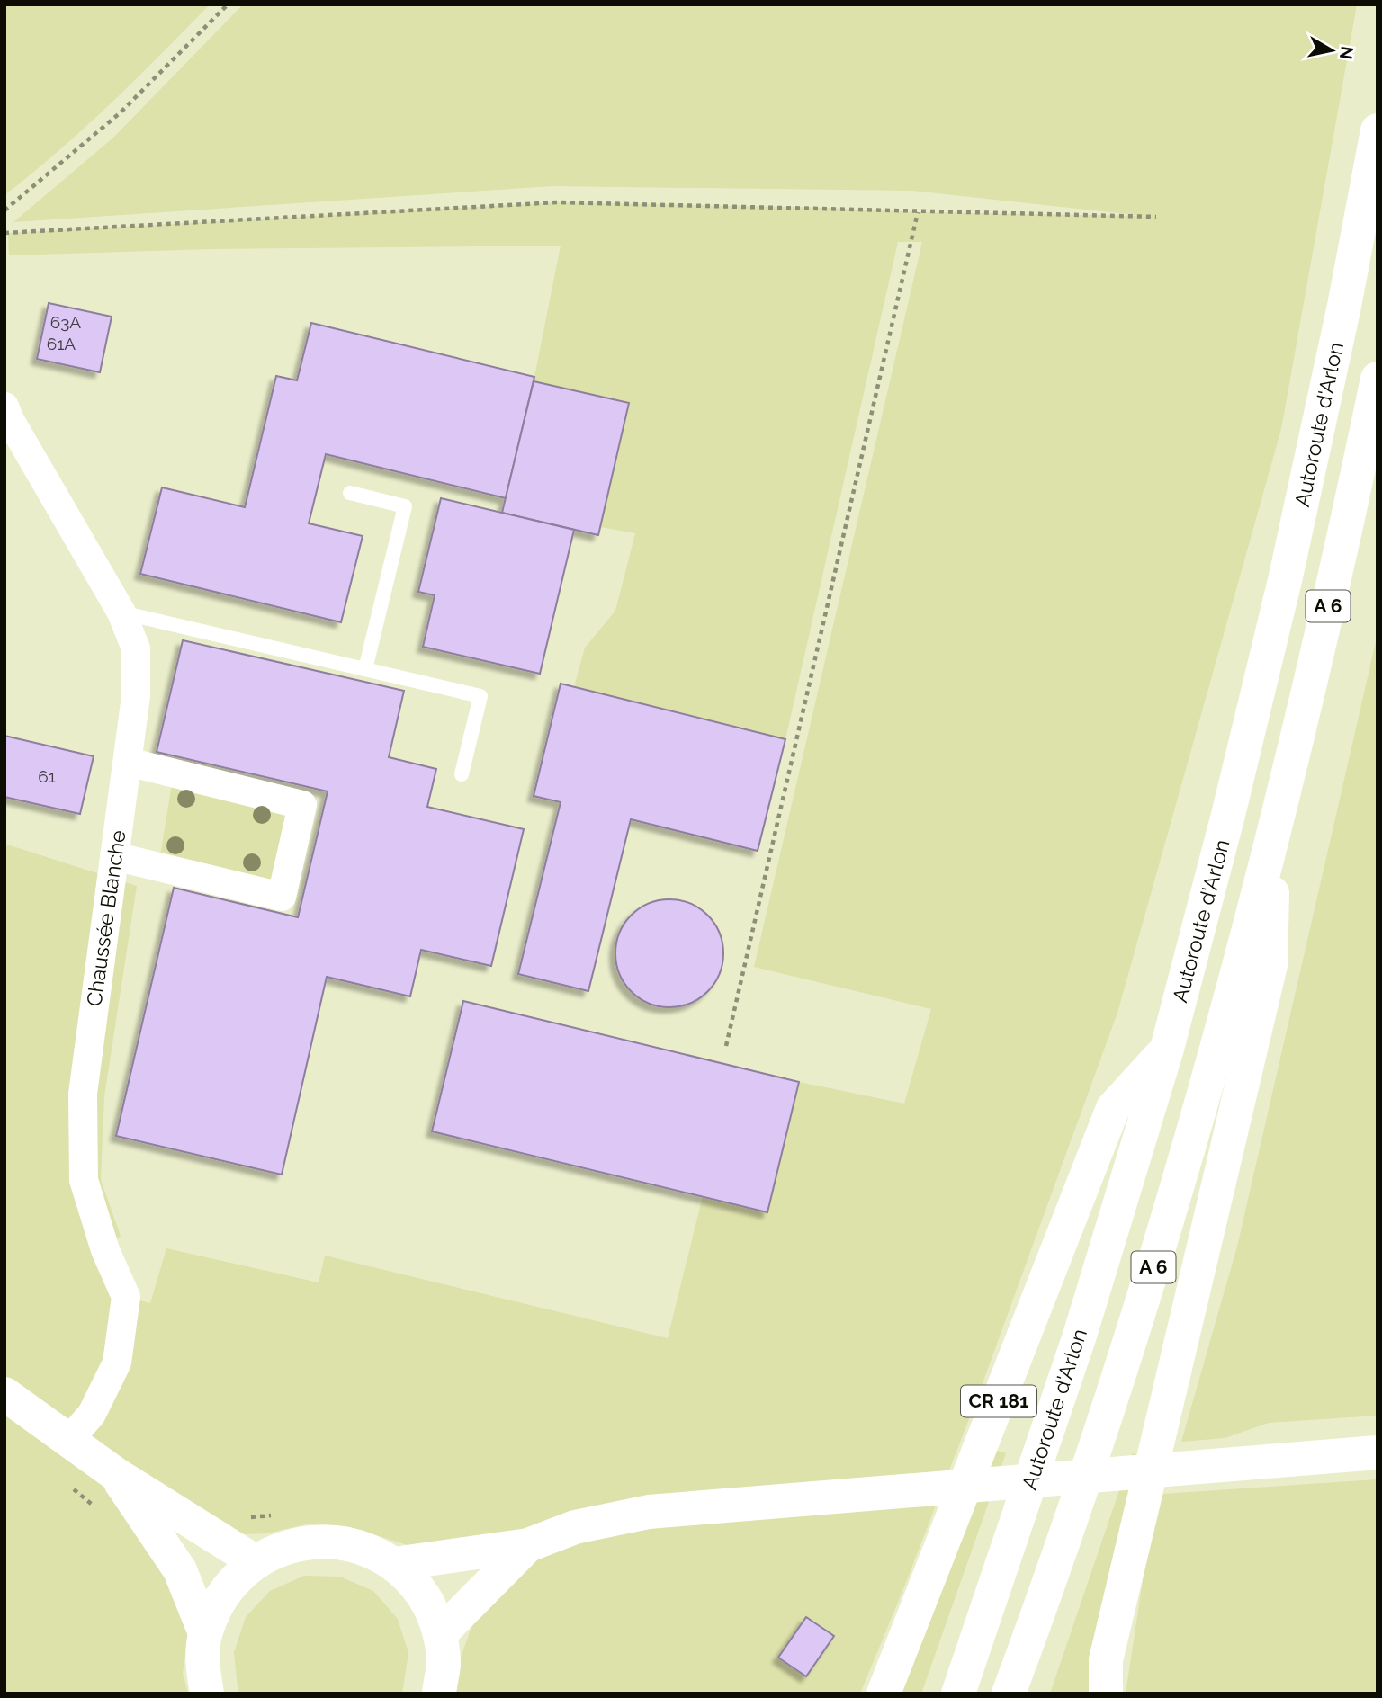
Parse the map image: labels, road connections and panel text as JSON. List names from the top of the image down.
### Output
{
  "streets": {
    "main road": ["Autoroute d'Arlon", "A 6", "CR 181"],
    "street": ["Chaussée Blanche"]
  },
  "crossings": [
    ["Autoroute d'Arlon", "CR 181"]
  ],
  "house_numbers": ["63A", "61A", "61"],
  "north": "right"
}
